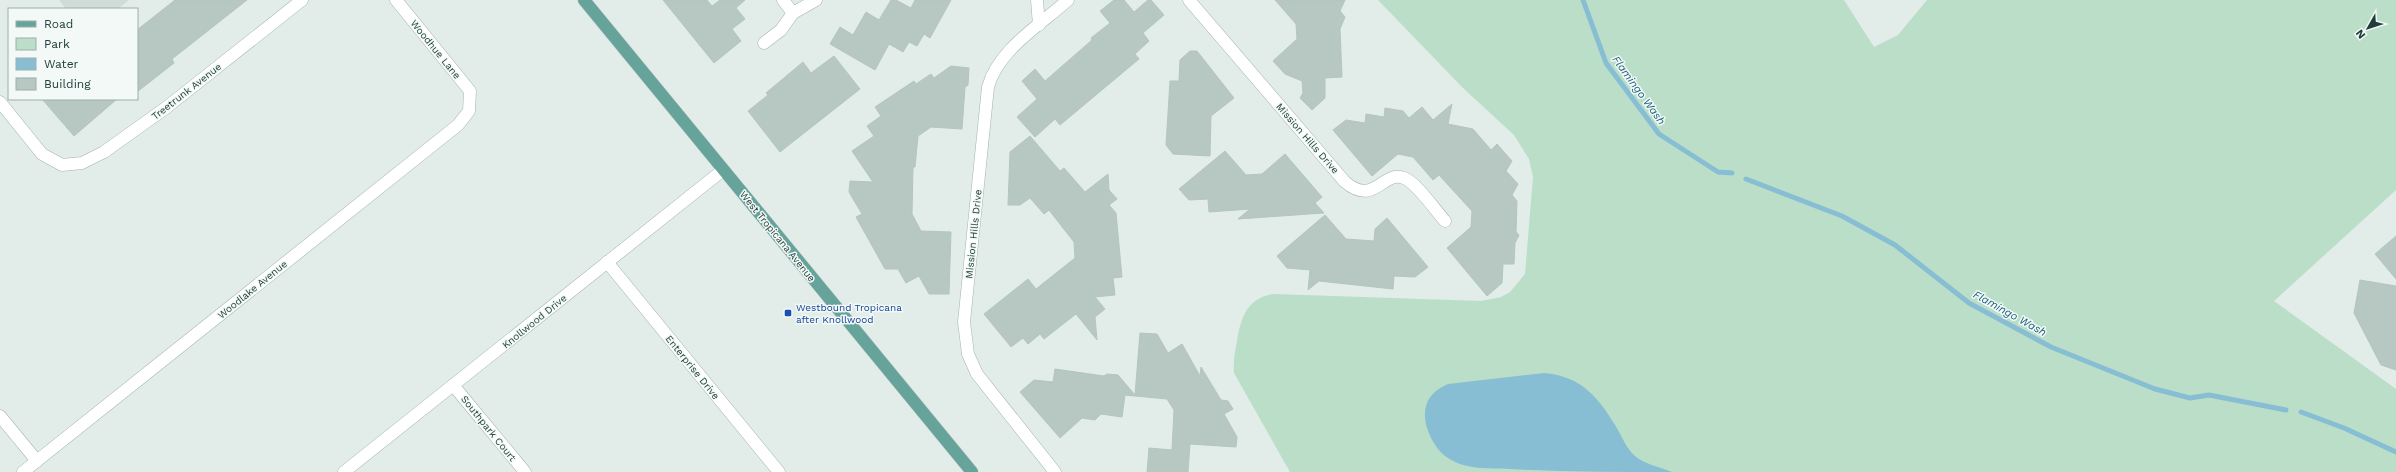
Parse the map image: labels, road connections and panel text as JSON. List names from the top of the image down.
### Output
{
  "streets": {
    "main road": ["West Tropicana Avenue"],
    "street": [
      "Woodhue Lane",
      "Treetrunk Avenue",
      "Mission Hills Drive",
      "Woodlake Avenue",
      "Knollwood Drive",
      "Enterprise Drive",
      "Southpark Court"
    ]
  },
  "crossings": [
    ["Woodhue Lane", "Woodlake Avenue"],
    ["West Tropicana Avenue", "Knollwood Drive"],
    ["Knollwood Drive", "Enterprise Drive"],
    ["Knollwood Drive", "Southpark Court"]
  ],
  "water": ["Flamingo Wash"],
  "places": {
    "transit": ["Westbound Tropicana after Knollwood"]
  },
  "legend": [
    "Road",
    "Park",
    "Water",
    "Building"
  ],
  "north": "bottom left"
}
